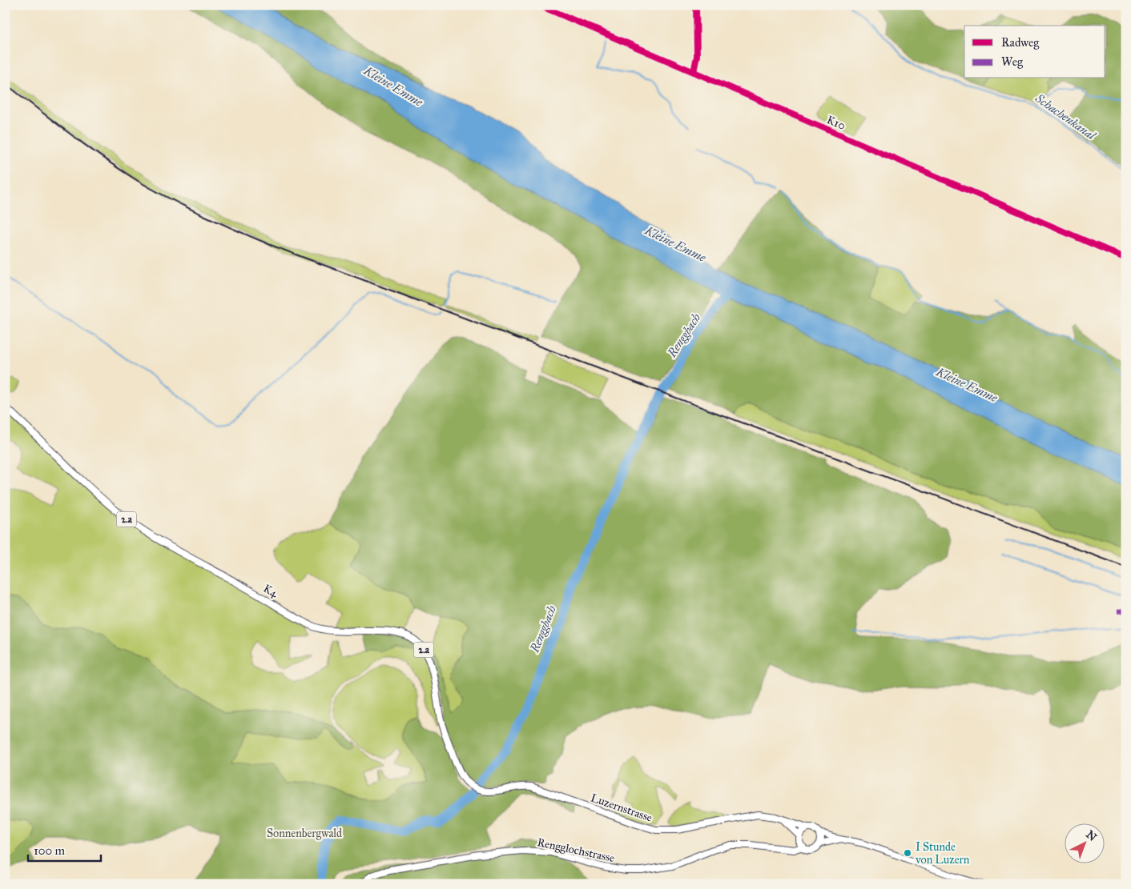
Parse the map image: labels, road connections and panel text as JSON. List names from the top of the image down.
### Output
{
  "streets": {
    "main road": [
      "K10",
      "2.a",
      "K4",
      "Luzernstrasse",
      "Rengglochstrasse"
    ]
  },
  "crossings": [
    ["K4", "Luzernstrasse"],
    ["Luzernstrasse", "Rengglochstrasse"]
  ],
  "water": ["Kleine Emme", "Schachenkanal", "Renggbach"],
  "parks": ["Sonnenbergwald"],
  "places": ["I Stunde von Luzern"],
  "legend": ["Radweg", "Weg"],
  "scale_bar": "100 m",
  "north": "top right"
}
